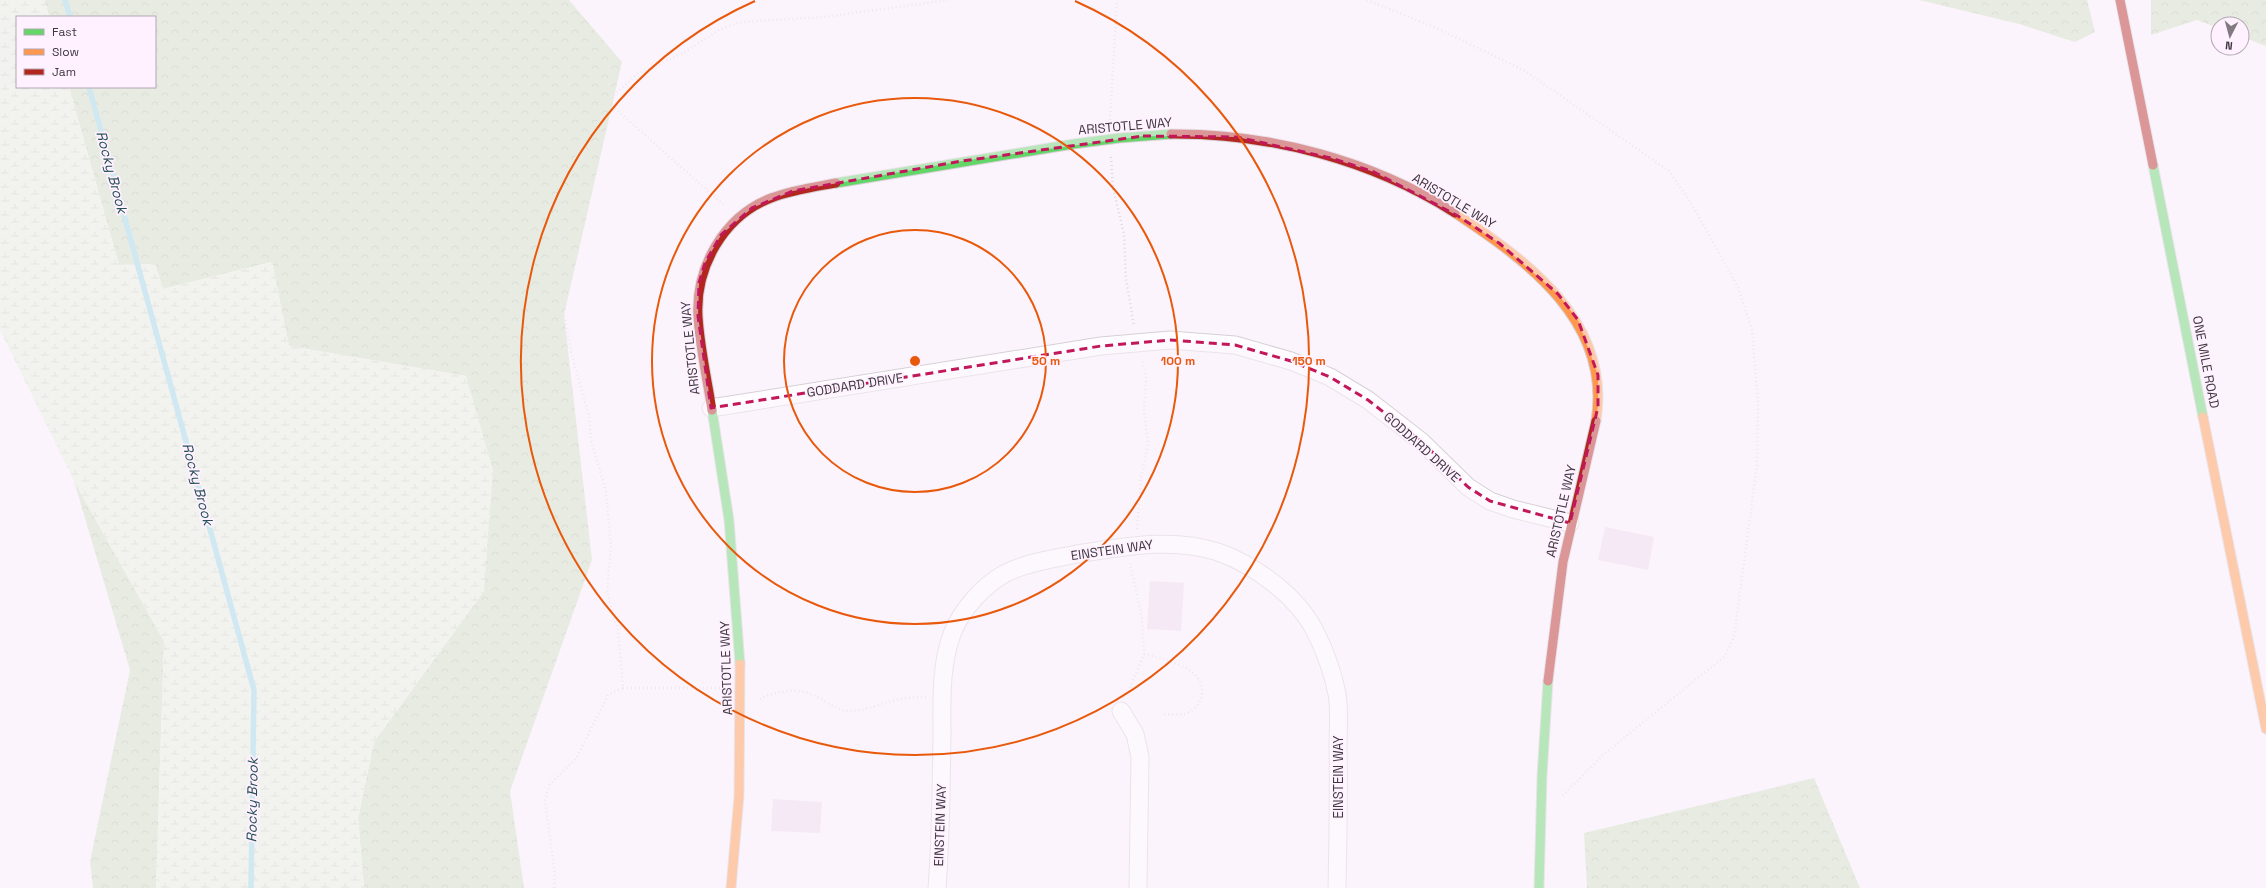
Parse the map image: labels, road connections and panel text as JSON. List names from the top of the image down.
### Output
{
  "streets": {
    "street": [
      "ARISTOTLE WAY",
      "ONE MILE ROAD",
      "GODDARD DRIVE",
      "EINSTEIN WAY"
    ]
  },
  "crossings": [
    ["ARISTOTLE WAY", "GODDARD DRIVE"]
  ],
  "water": ["Rocky Brook"],
  "legend": ["Fast", "Slow", "Jam"],
  "north": "bottom",
  "rings": ["50 m", "100 m", "150 m"]
}
